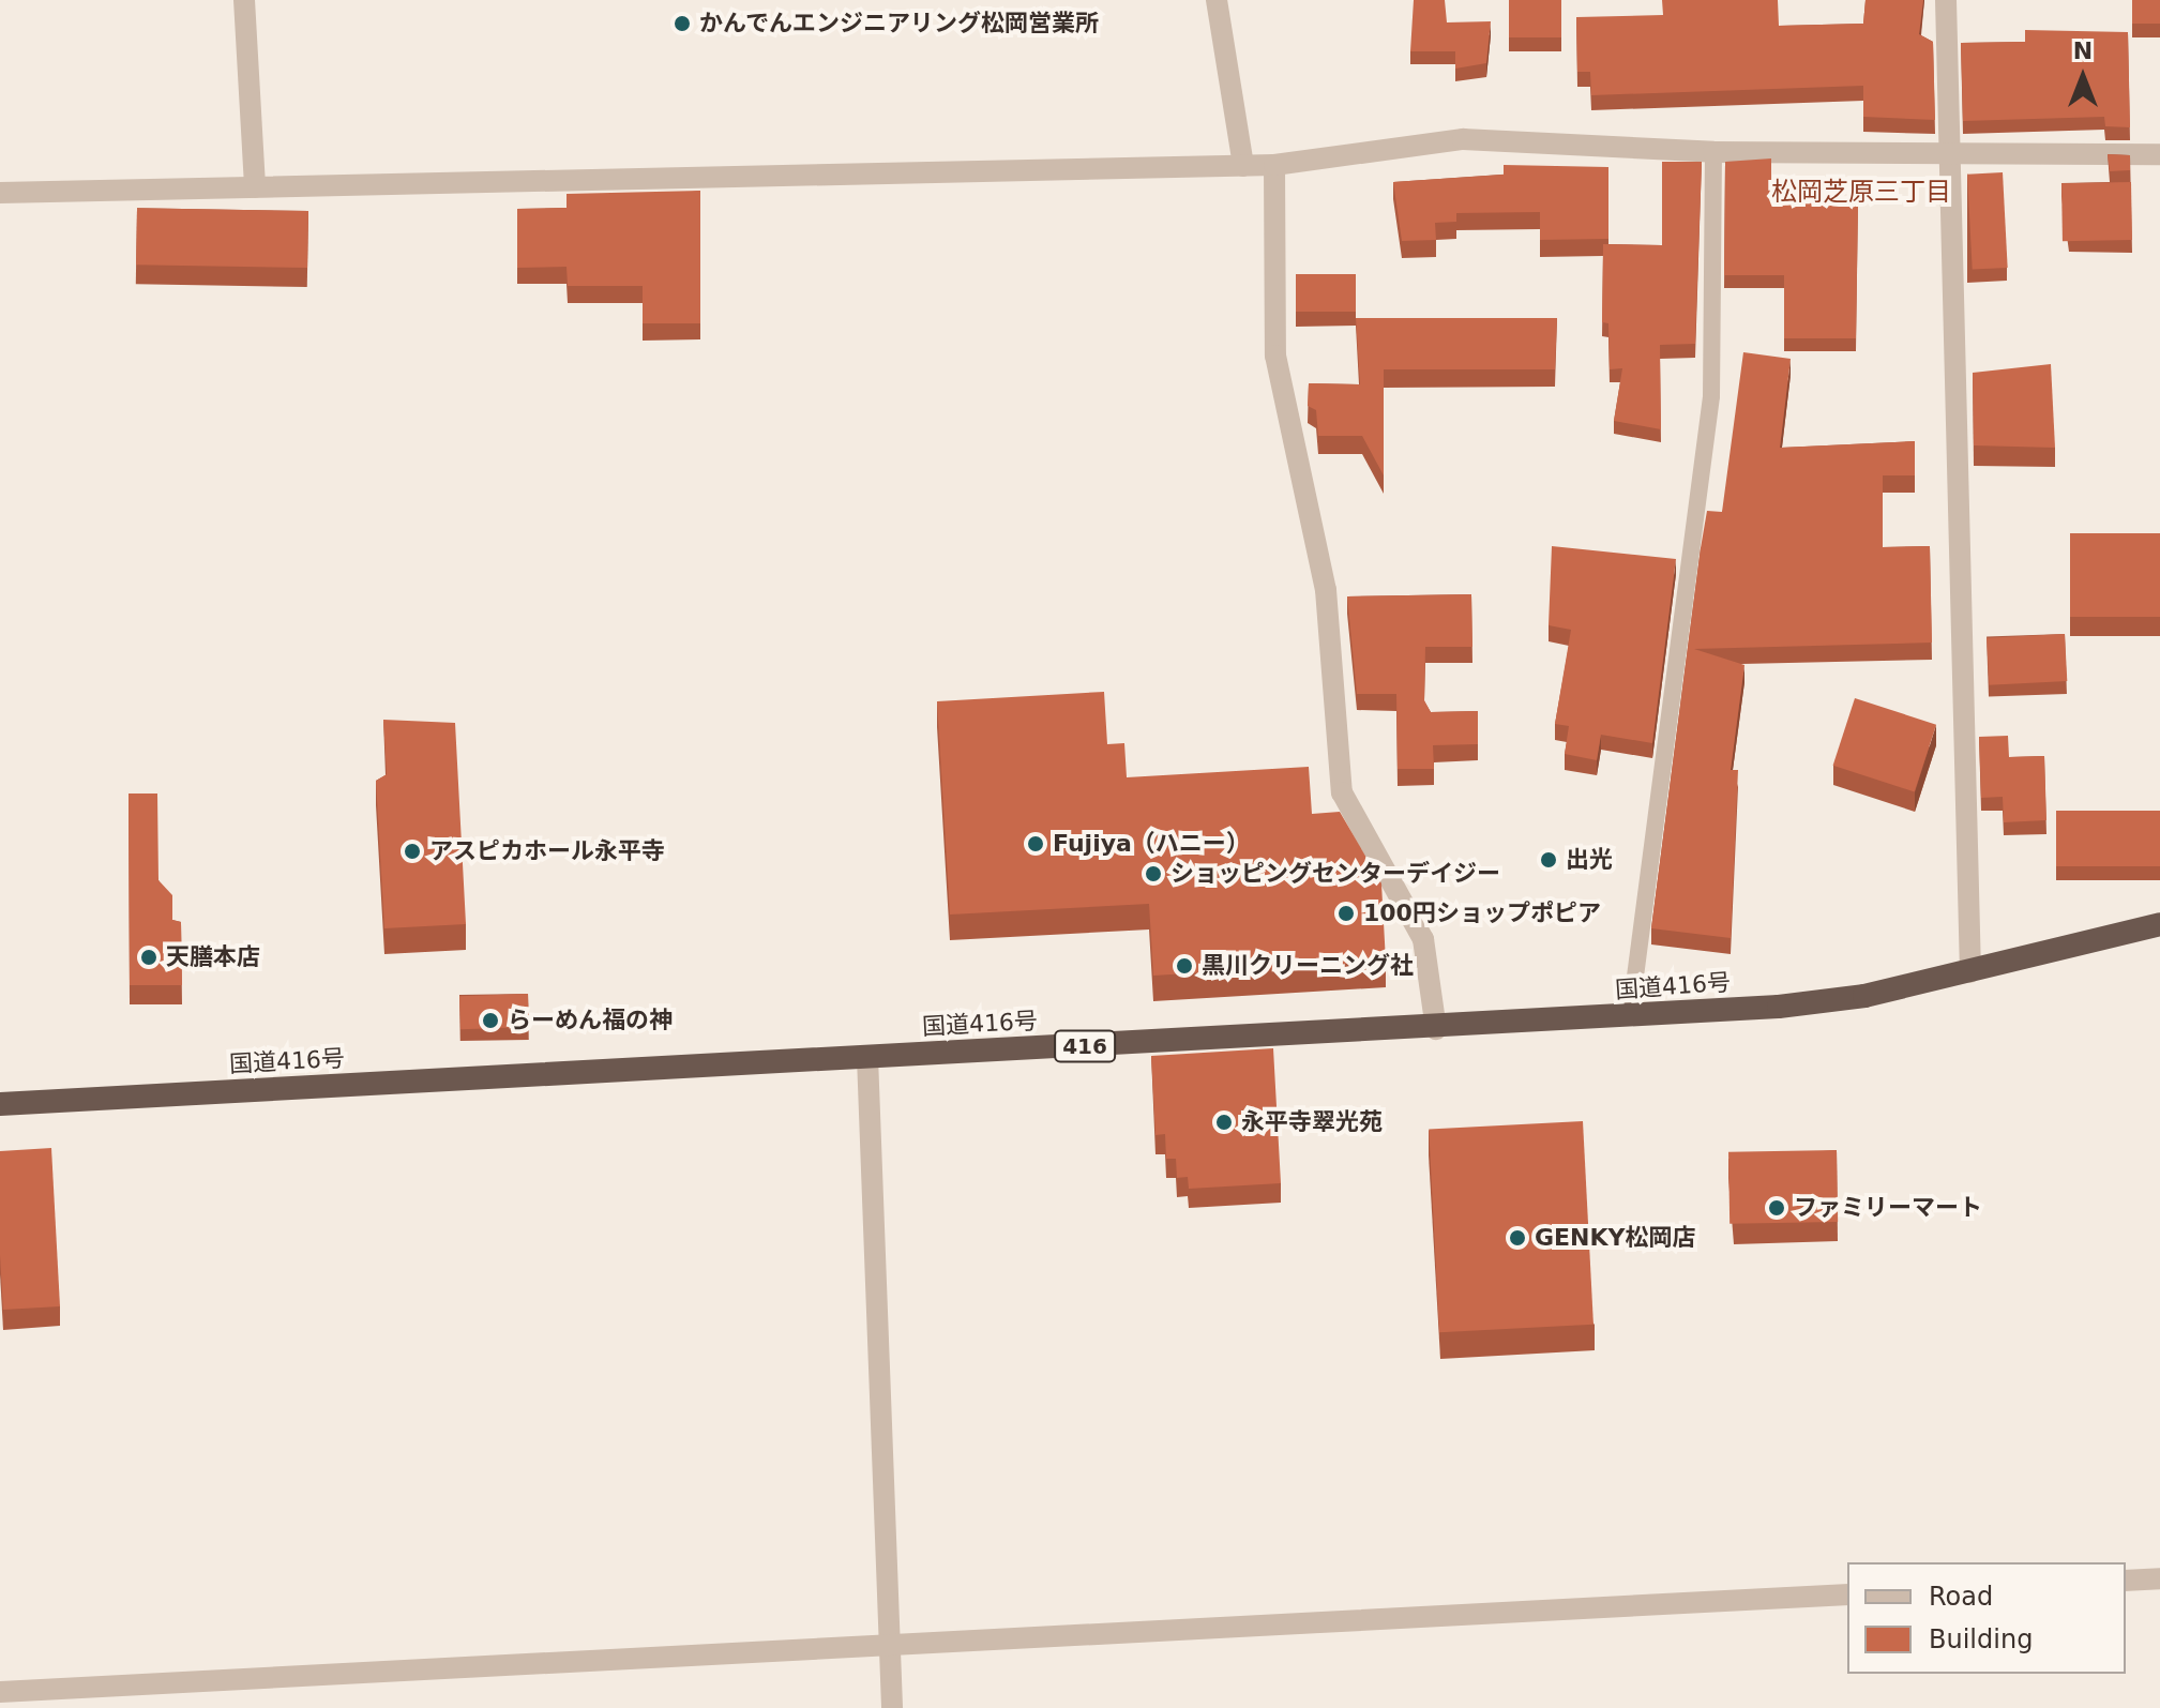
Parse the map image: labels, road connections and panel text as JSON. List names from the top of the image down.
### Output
{
  "streets": {
    "highway": ["国道416号", "416"]
  },
  "districts": ["松岡芝原三丁目"],
  "places": [
    "かんでんエンジニアリング松岡営業所",
    "Fujiya（ハニー）",
    "アスピカホール永平寺",
    "出光",
    "ショッピングセンターデイジー",
    "100円ショップポピア",
    "天膳本店",
    "黒川クリーニング社",
    "らーめん福の神",
    "永平寺翠光苑",
    "ファミリーマート",
    "GENKY松岡店"
  ],
  "legend": ["Road", "Building"],
  "north": "top"
}
